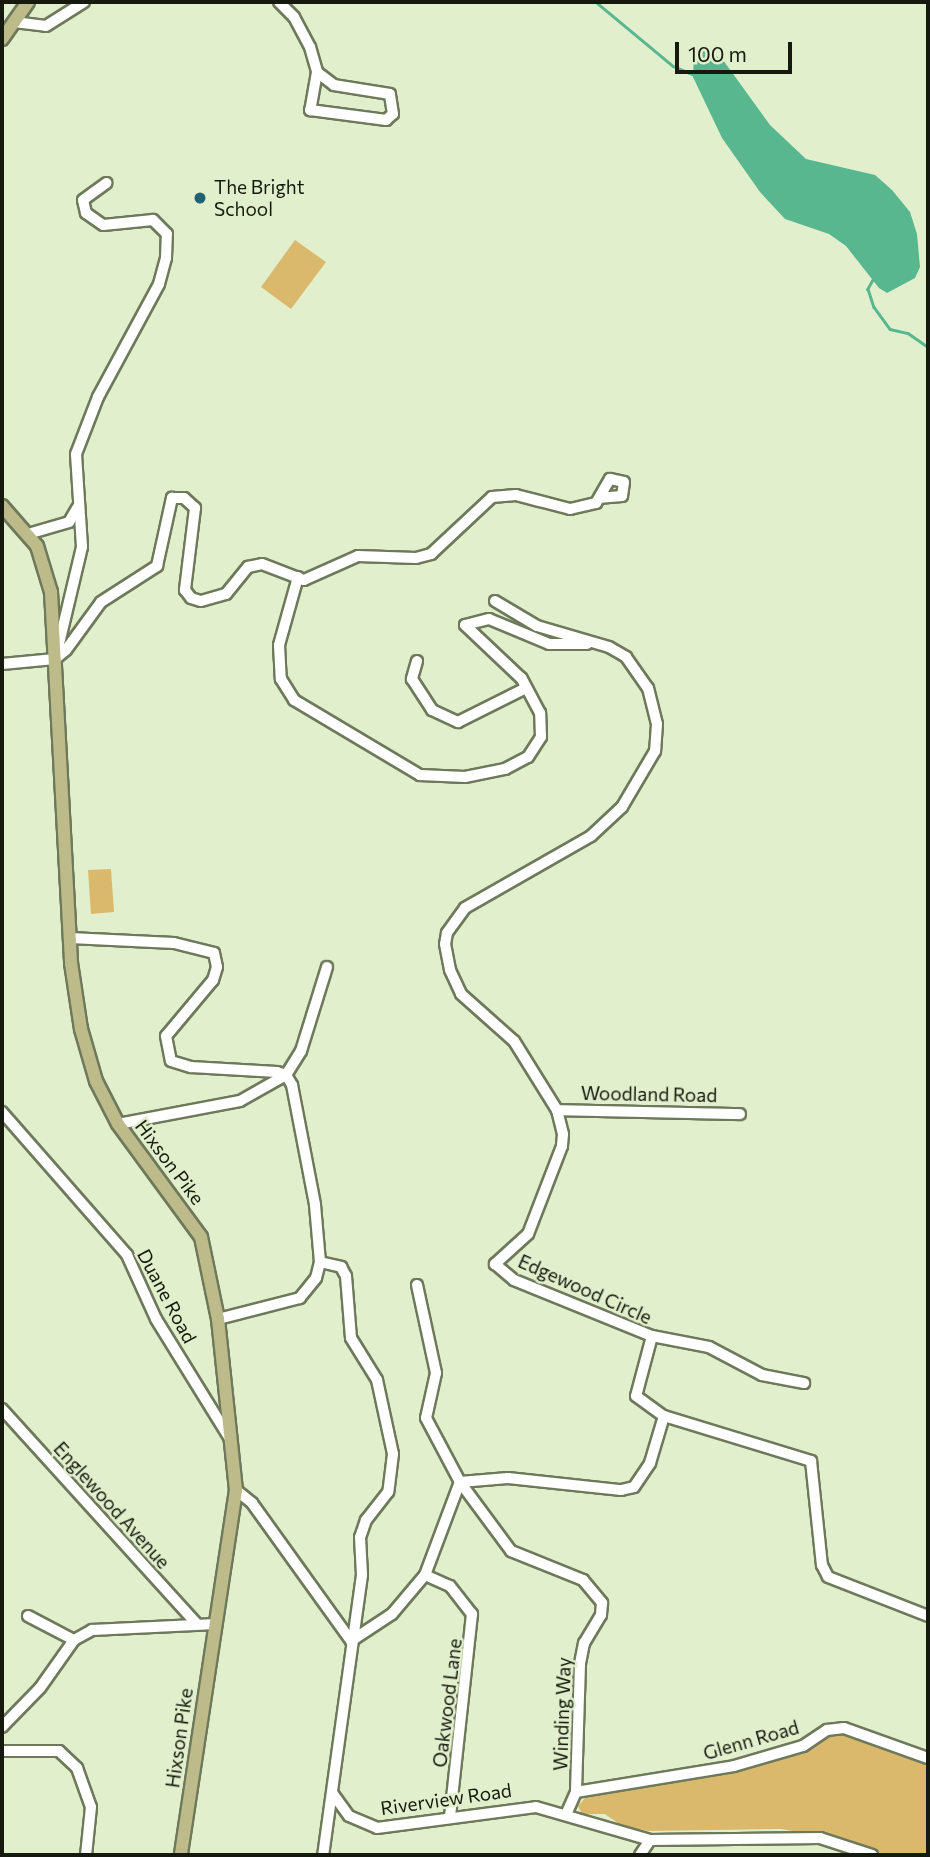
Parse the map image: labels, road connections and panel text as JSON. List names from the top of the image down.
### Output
{
  "streets": {
    "main road": ["Hixson Pike"],
    "street": [
      "Woodland Road",
      "Edgewood Circle",
      "Duane Road",
      "Englewood Avenue",
      "Oakwood Lane",
      "Winding Way",
      "Glenn Road",
      "Riverview Road"
    ]
  },
  "crossings": [
    ["Woodland Road", "Edgewood Circle"],
    ["Hixson Pike", "Duane Road"],
    ["Oakwood Lane", "Riverview Road"],
    ["Winding Way", "Glenn Road"],
    ["Winding Way", "Riverview Road"]
  ],
  "places": ["The Bright School"],
  "scale_bar": "100 m"
}
